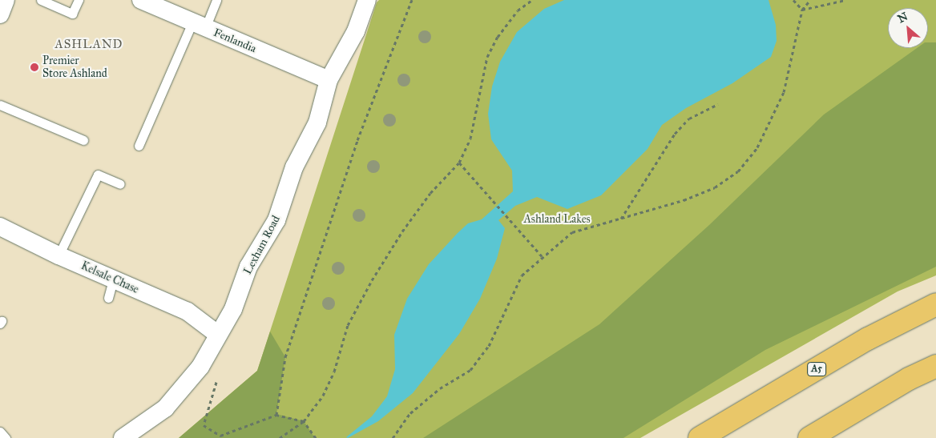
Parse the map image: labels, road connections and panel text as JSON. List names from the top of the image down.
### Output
{
  "streets": {
    "highway": ["A5"],
    "street": ["Fenlandia", "Lexham Road", "Kelsale Chase"]
  },
  "crossings": [
    ["Fenlandia", "Lexham Road"],
    ["Lexham Road", "Kelsale Chase"]
  ],
  "districts": ["ASHLAND"],
  "parks": ["Ashland Lakes"],
  "places": ["Premier Store Ashland"],
  "north": "top left"
}
